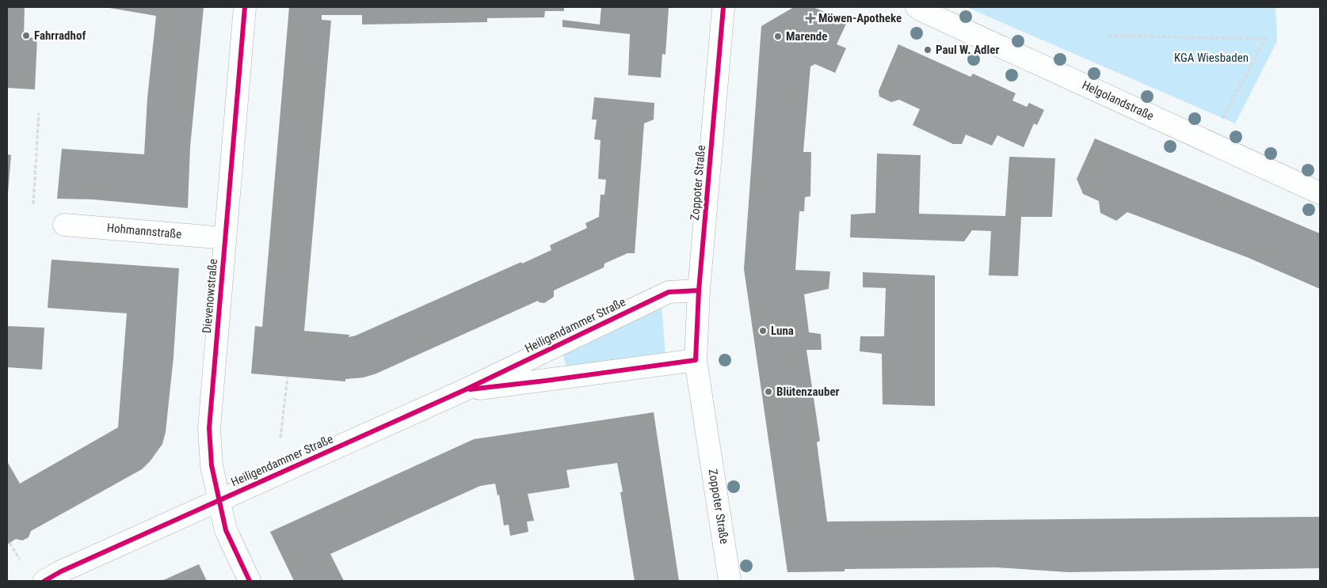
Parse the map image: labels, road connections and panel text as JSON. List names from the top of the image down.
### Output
{
  "streets": {
    "street": [
      "Helgolandstraße",
      "Zoppoter Straße",
      "Hohmannstraße",
      "Dievenowstraße",
      "Heiligendammer Straße"
    ]
  },
  "crossings": [
    ["Zoppoter Straße", "Heiligendammer Straße"],
    ["Hohmannstraße", "Dievenowstraße"],
    ["Dievenowstraße", "Heiligendammer Straße"]
  ],
  "parks": ["KGA Wiesbaden"],
  "places": {
    "health": ["Möwen-Apotheke"],
    "other": [
      "Fahrradhof",
      "Marende",
      "Paul W. Adler",
      "Luna",
      "Blütenzauber"
    ]
  }
}
